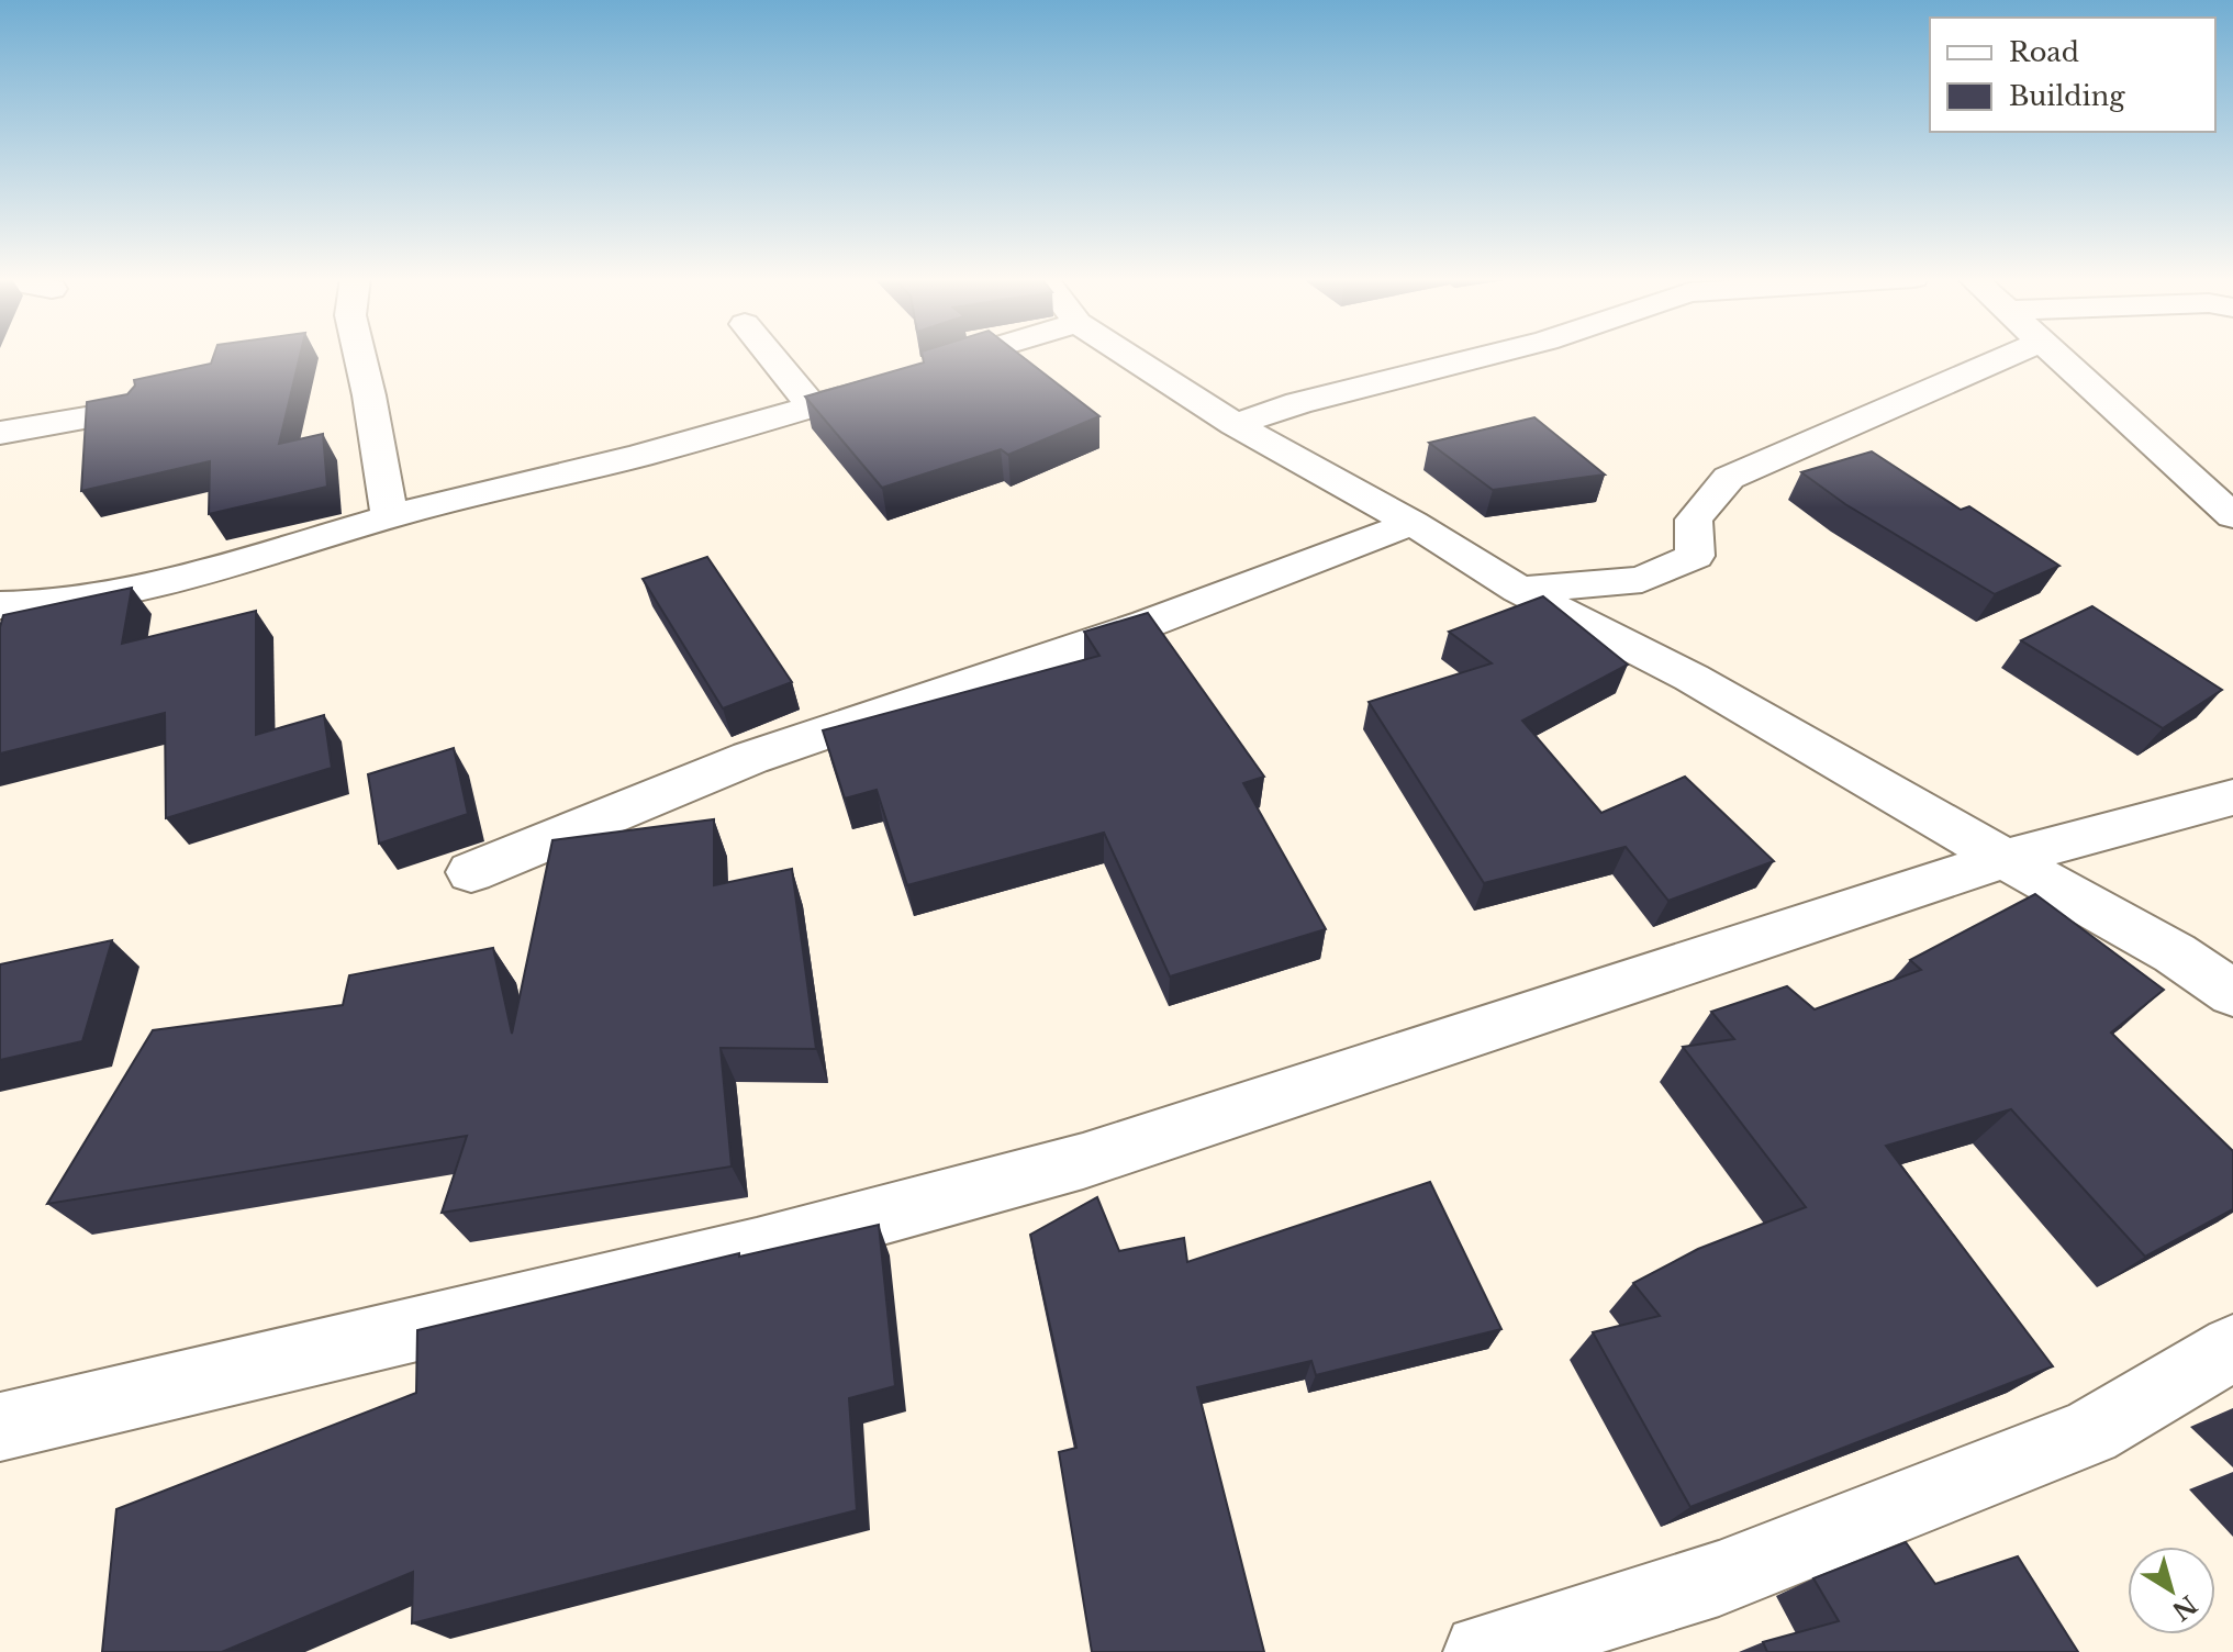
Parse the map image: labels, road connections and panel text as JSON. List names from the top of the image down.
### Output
{
  "legend": ["Road", "Building"],
  "north": "bottom right"
}
